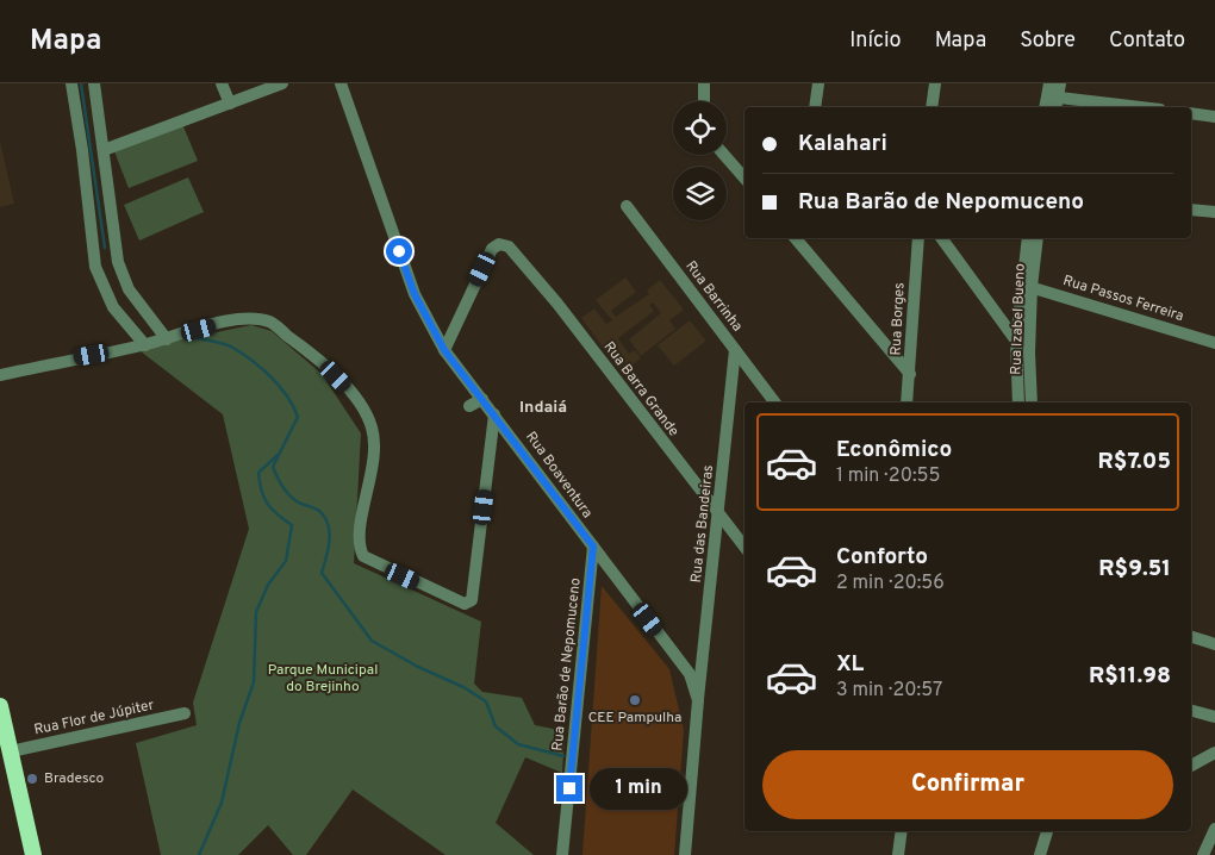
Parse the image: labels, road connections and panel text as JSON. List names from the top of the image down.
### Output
{
  "streets": {
    "street": [
      "Rua Barrinha",
      "Rua Passos Ferreira",
      "Rua Borges",
      "Rua Izabel Bueno",
      "Rua Barra Grande",
      "Rua Boaventura",
      "Rua das Bandeiras",
      "Rua Barão de Nepomuceno",
      "Rua Flor de Júpiter"
    ]
  },
  "crossings": [
    ["Rua Barrinha", "Rua das Bandeiras"],
    ["Rua Passos Ferreira", "Rua Izabel Bueno"],
    ["Rua Barra Grande", "Rua Boaventura"],
    ["Rua Barra Grande", "Rua das Bandeiras"],
    ["Rua Boaventura", "Rua das Bandeiras"],
    ["Rua Boaventura", "Rua Barão de Nepomuceno"]
  ],
  "districts": ["Indaiá"],
  "parks": ["Parque Municipal do Brejinho"],
  "places": ["CEE Pampulha", "Bradesco"],
  "page": {
    "header": "Mapa",
    "nav": [
      "Início",
      "Mapa",
      "Sobre",
      "Contato"
    ],
    "banner": ["Kalahari", "Rua Barão de Nepomuceno"],
    "list": [
      {
        "name": "Econômico",
        "note": "1 min · 20:55",
        "value": "R$7.05"
      },
      {
        "name": "Conforto",
        "note": "2 min · 20:56",
        "value": "R$9.51"
      },
      {
        "name": "XL",
        "note": "3 min · 20:57",
        "value": "R$11.98"
      }
    ],
    "buttons": "Confirmar",
    "bubble": "1 min"
  }
}
